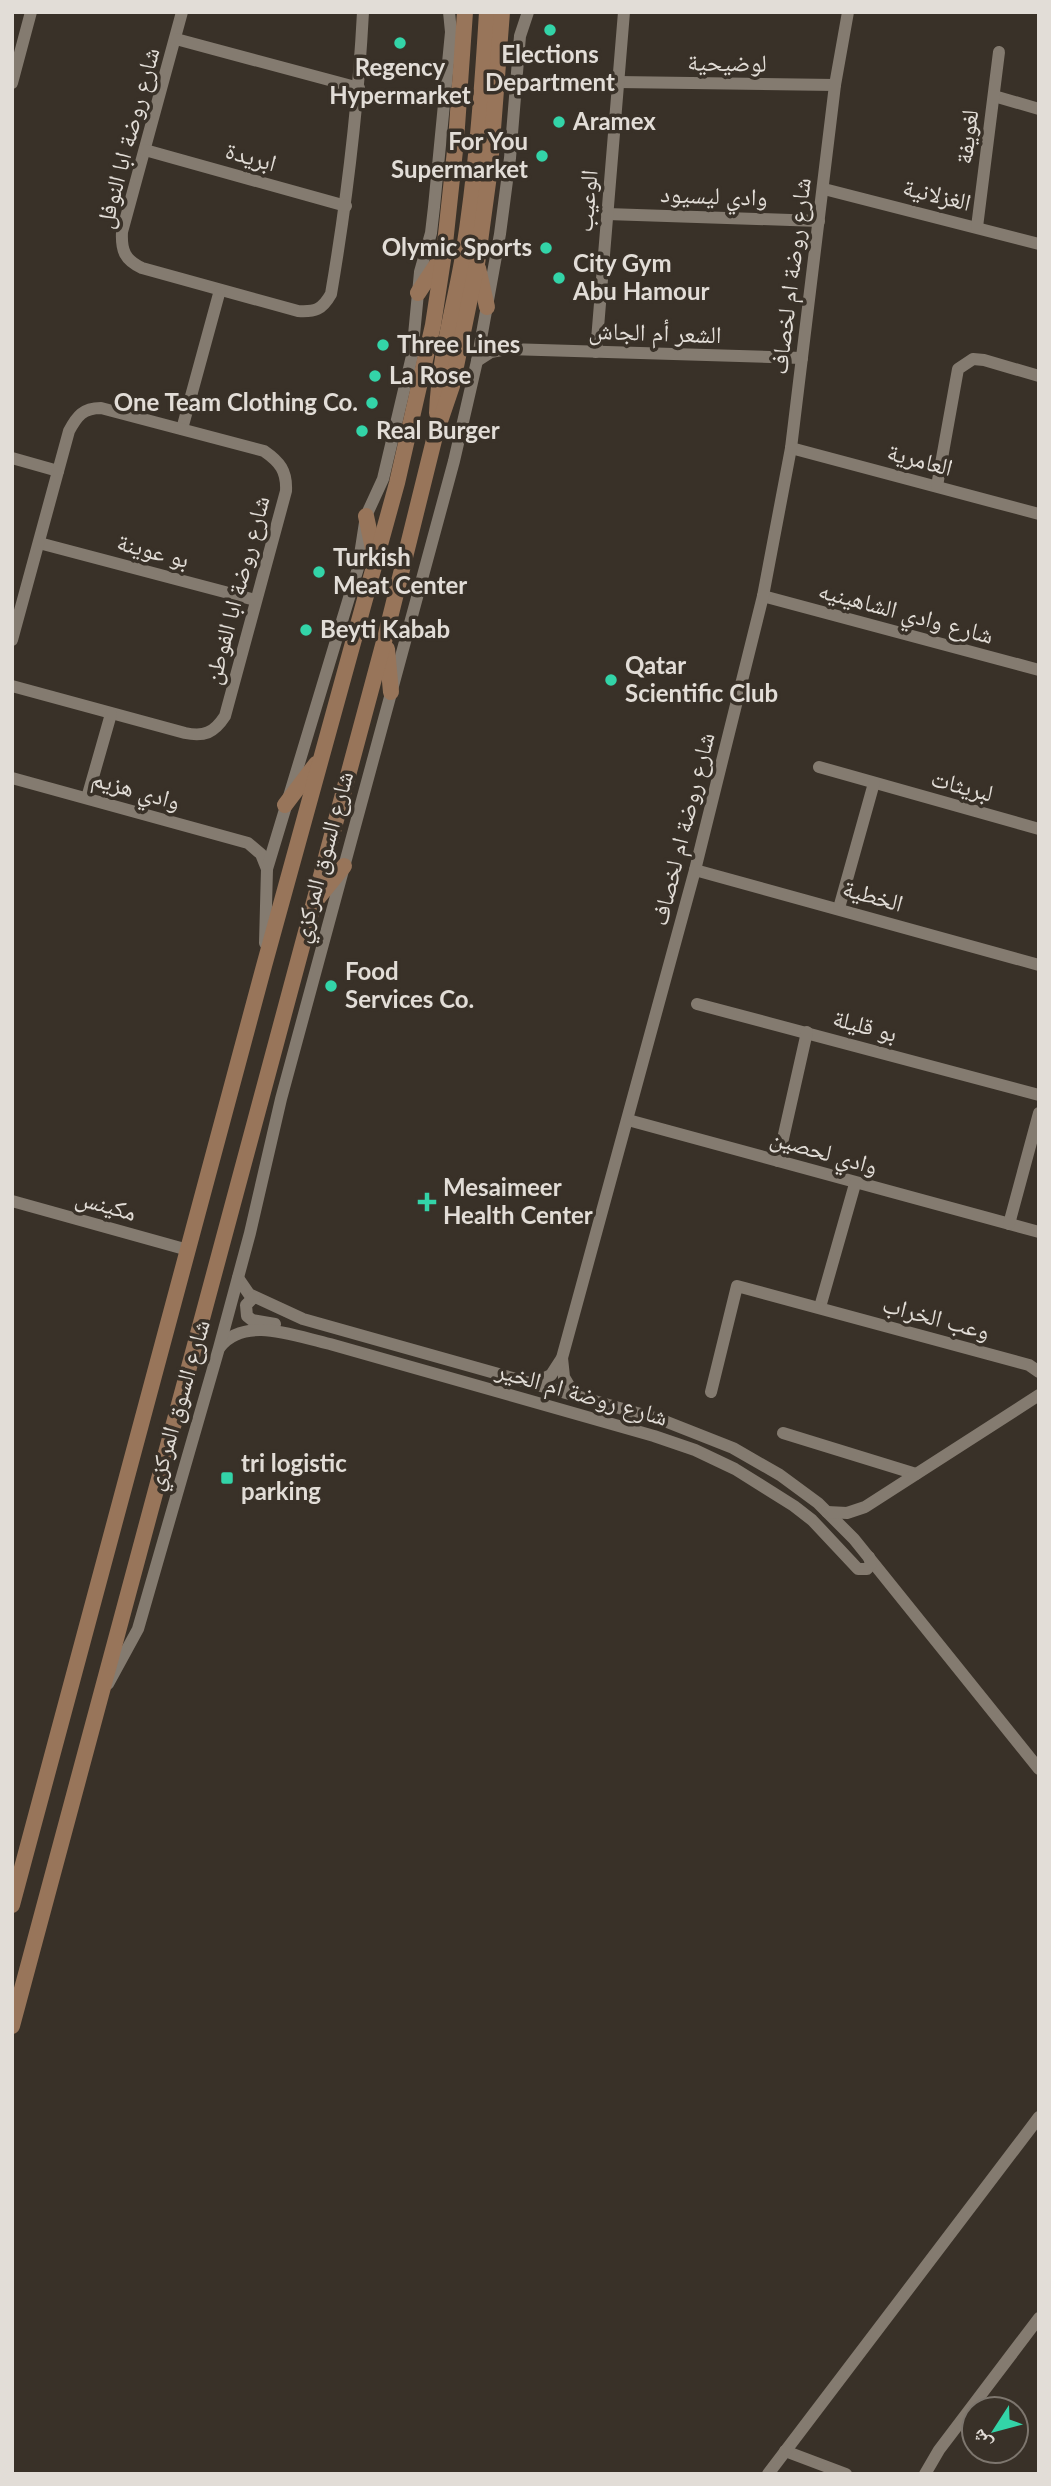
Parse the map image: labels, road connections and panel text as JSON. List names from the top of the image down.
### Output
{
  "streets": {
    "main road": ["شارع السوق المركزي"],
    "street": [
      "لوضيحية",
      "لغويفة",
      "شارع روضة ابا النوفل",
      "ابريدة",
      "الغزلانية",
      "وادي ليسيود",
      "الوعيب",
      "شارع روضة ام لخصاف",
      "الشعر أم الجاش",
      "العامرية",
      "بو عوينة",
      "شارع روضة ابا الفوطن",
      "شارع وادي الشاهينيه",
      "لبريثات",
      "وادي هزيم",
      "الخطية",
      "بو قليلة",
      "وادي لحصين",
      "مكينس",
      "وعب الخراب",
      "شارع روضة ام الخير"
    ]
  },
  "crossings": [
    ["لوضيحية", "الوعيب"],
    ["لوضيحية", "شارع روضة ام لخصاف"],
    ["لغويفة", "الغزلانية"],
    ["شارع روضة ابا النوفل", "ابريدة"],
    ["الغزلانية", "شارع روضة ام لخصاف"],
    ["وادي ليسيود", "الوعيب"],
    ["وادي ليسيود", "شارع روضة ام لخصاف"],
    ["الوعيب", "الشعر أم الجاش"],
    ["شارع روضة ام لخصاف", "الشعر أم الجاش"],
    ["شارع روضة ام لخصاف", "العامرية"],
    ["شارع روضة ام لخصاف", "شارع وادي الشاهينيه"],
    ["شارع روضة ام لخصاف", "الخطية"],
    ["شارع روضة ام لخصاف", "وادي لحصين"],
    ["الشعر أم الجاش", "شارع السوق المركزي"],
    ["بو عوينة", "شارع روضة ابا الفوطن"],
    ["شارع السوق المركزي", "مكينس"],
    ["شارع السوق المركزي", "شارع روضة ام الخير"],
    ["بو قليلة", "وادي لحصين"]
  ],
  "places": {
    "other": [
      "Elections Department",
      "Regency Hypermarket",
      "Aramex",
      "For You Supermarket",
      "Olymic Sports",
      "City Gym Abu Hamour",
      "Three Lines",
      "La Rose",
      "One Team Clothing Co.",
      "Real Burger",
      "Turkish Meat Center",
      "Beyti Kabab",
      "Qatar Scientific Club",
      "Food Services Co."
    ],
    "health": ["Mesaimeer Health Center"],
    "transit": ["tri logistic parking"]
  },
  "north": "bottom left"
}
